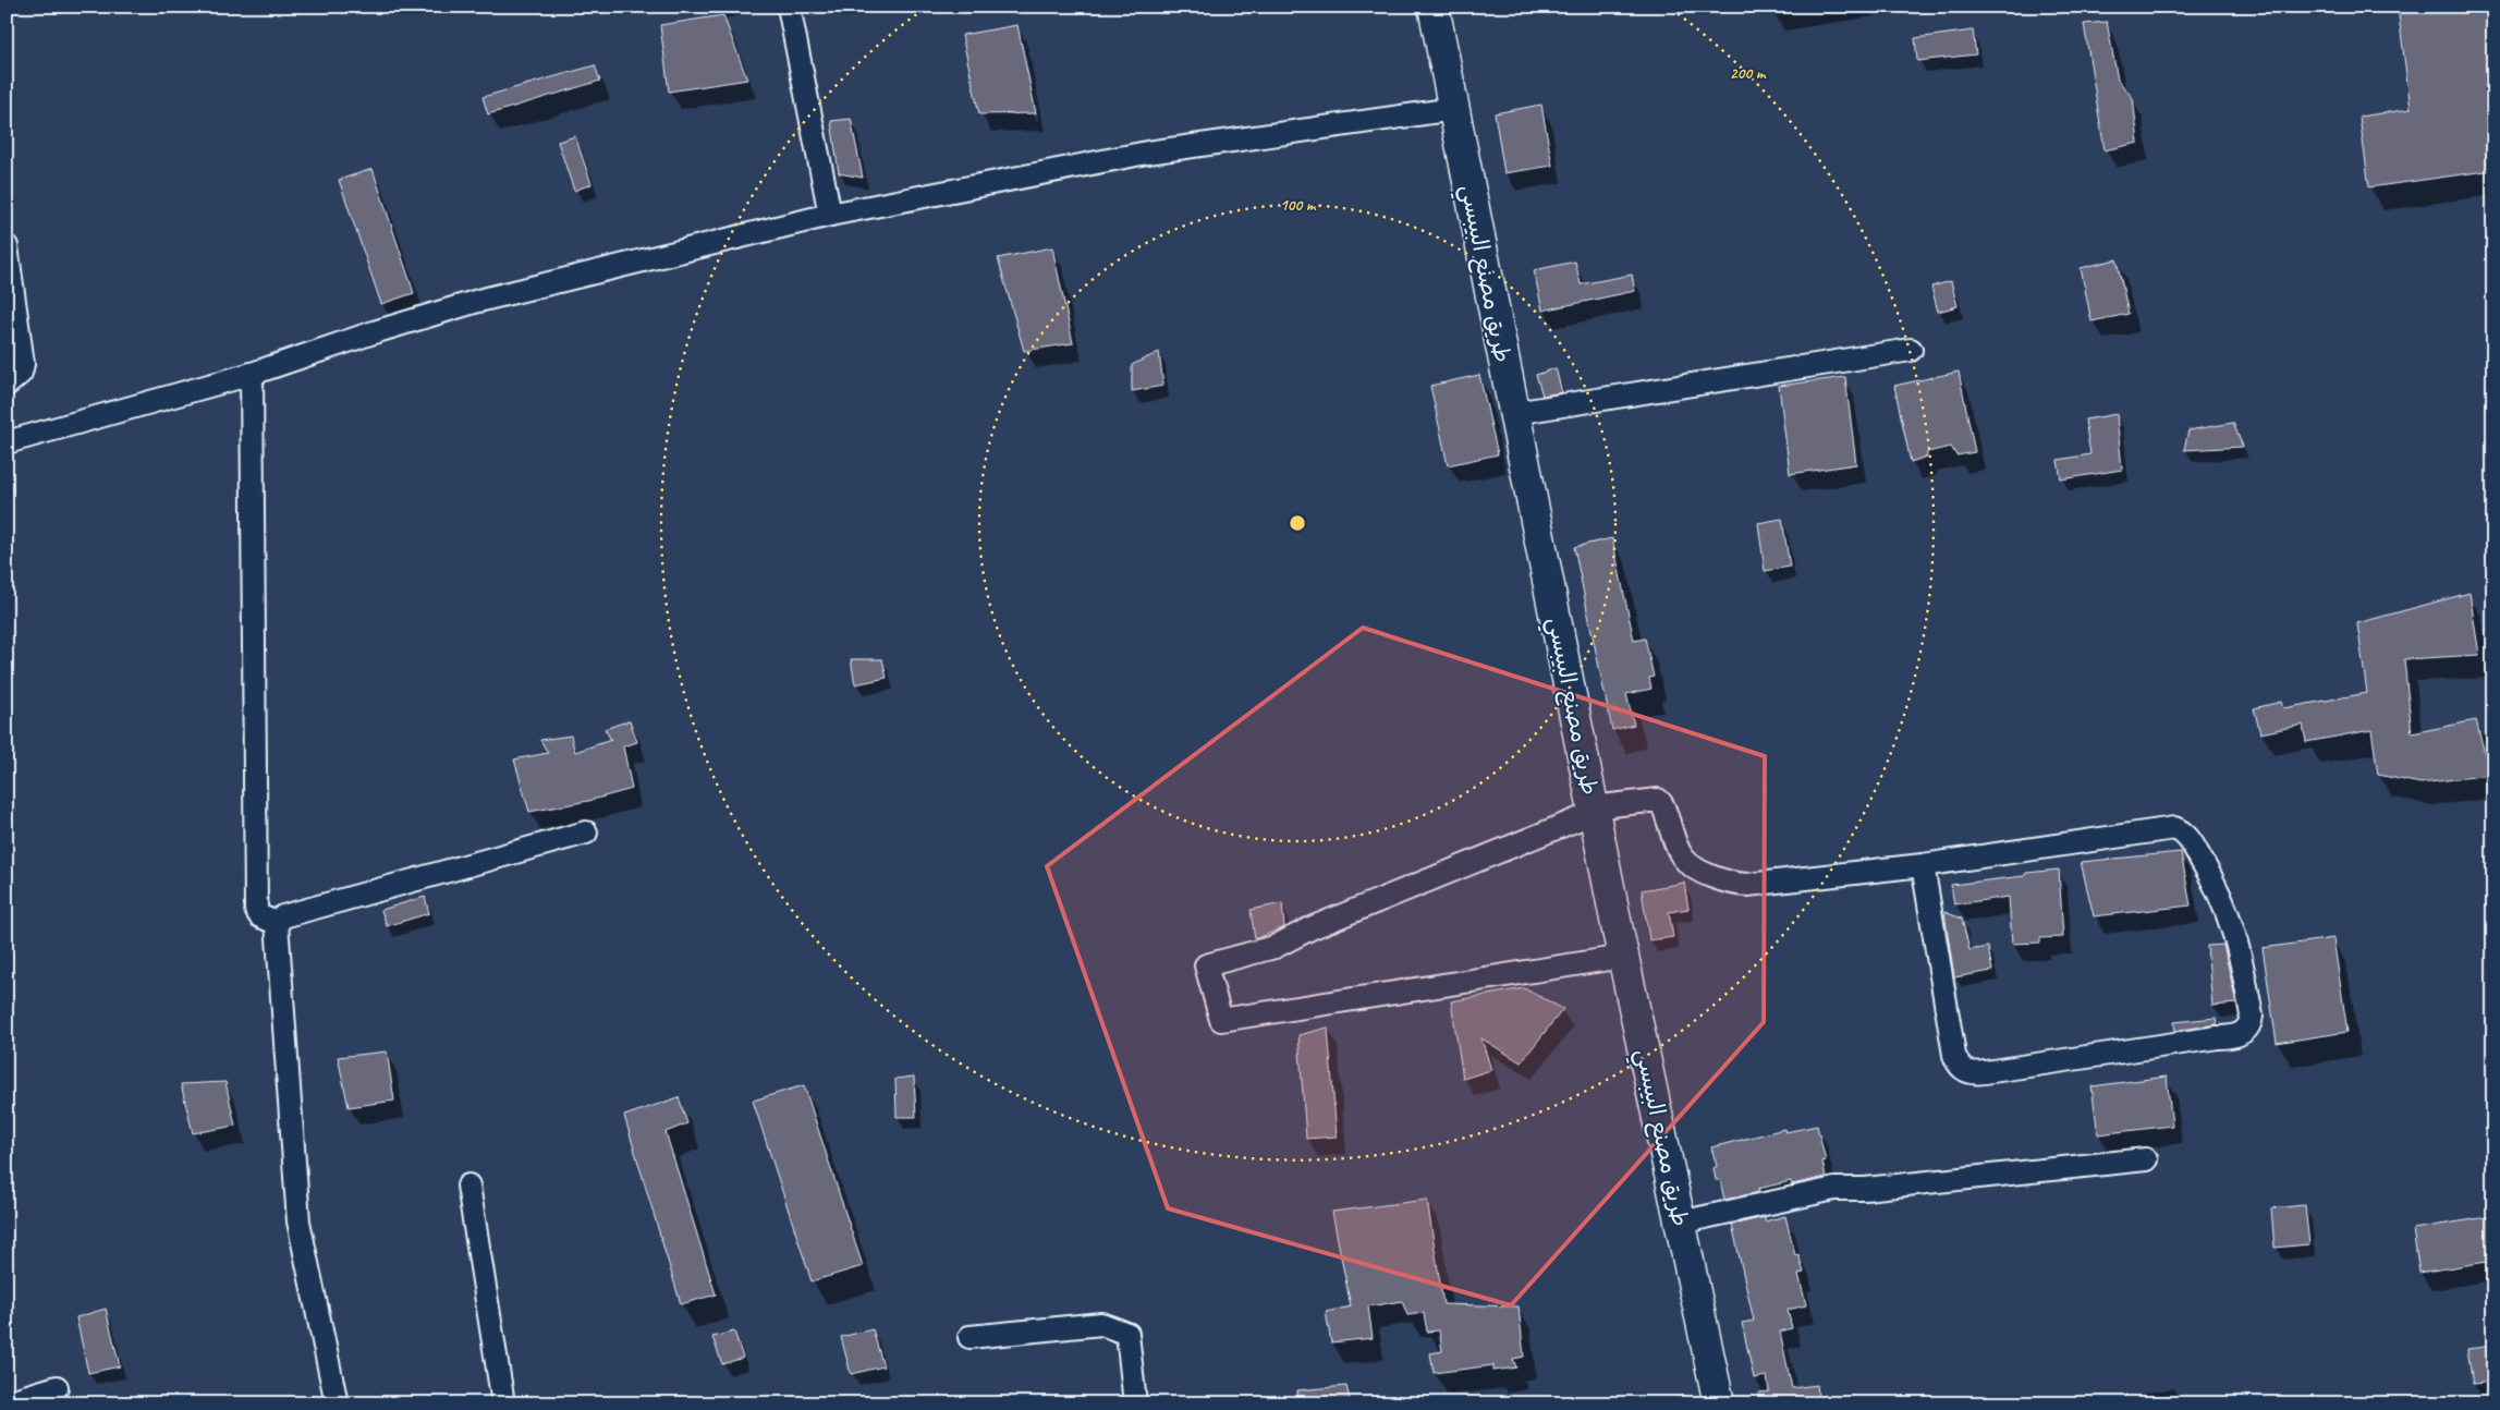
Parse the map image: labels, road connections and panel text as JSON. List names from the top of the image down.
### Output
{
  "streets": {
    "main road": ["طريق مصنع البيبسي"]
  },
  "rings": ["200 m", "100 m"]
}
